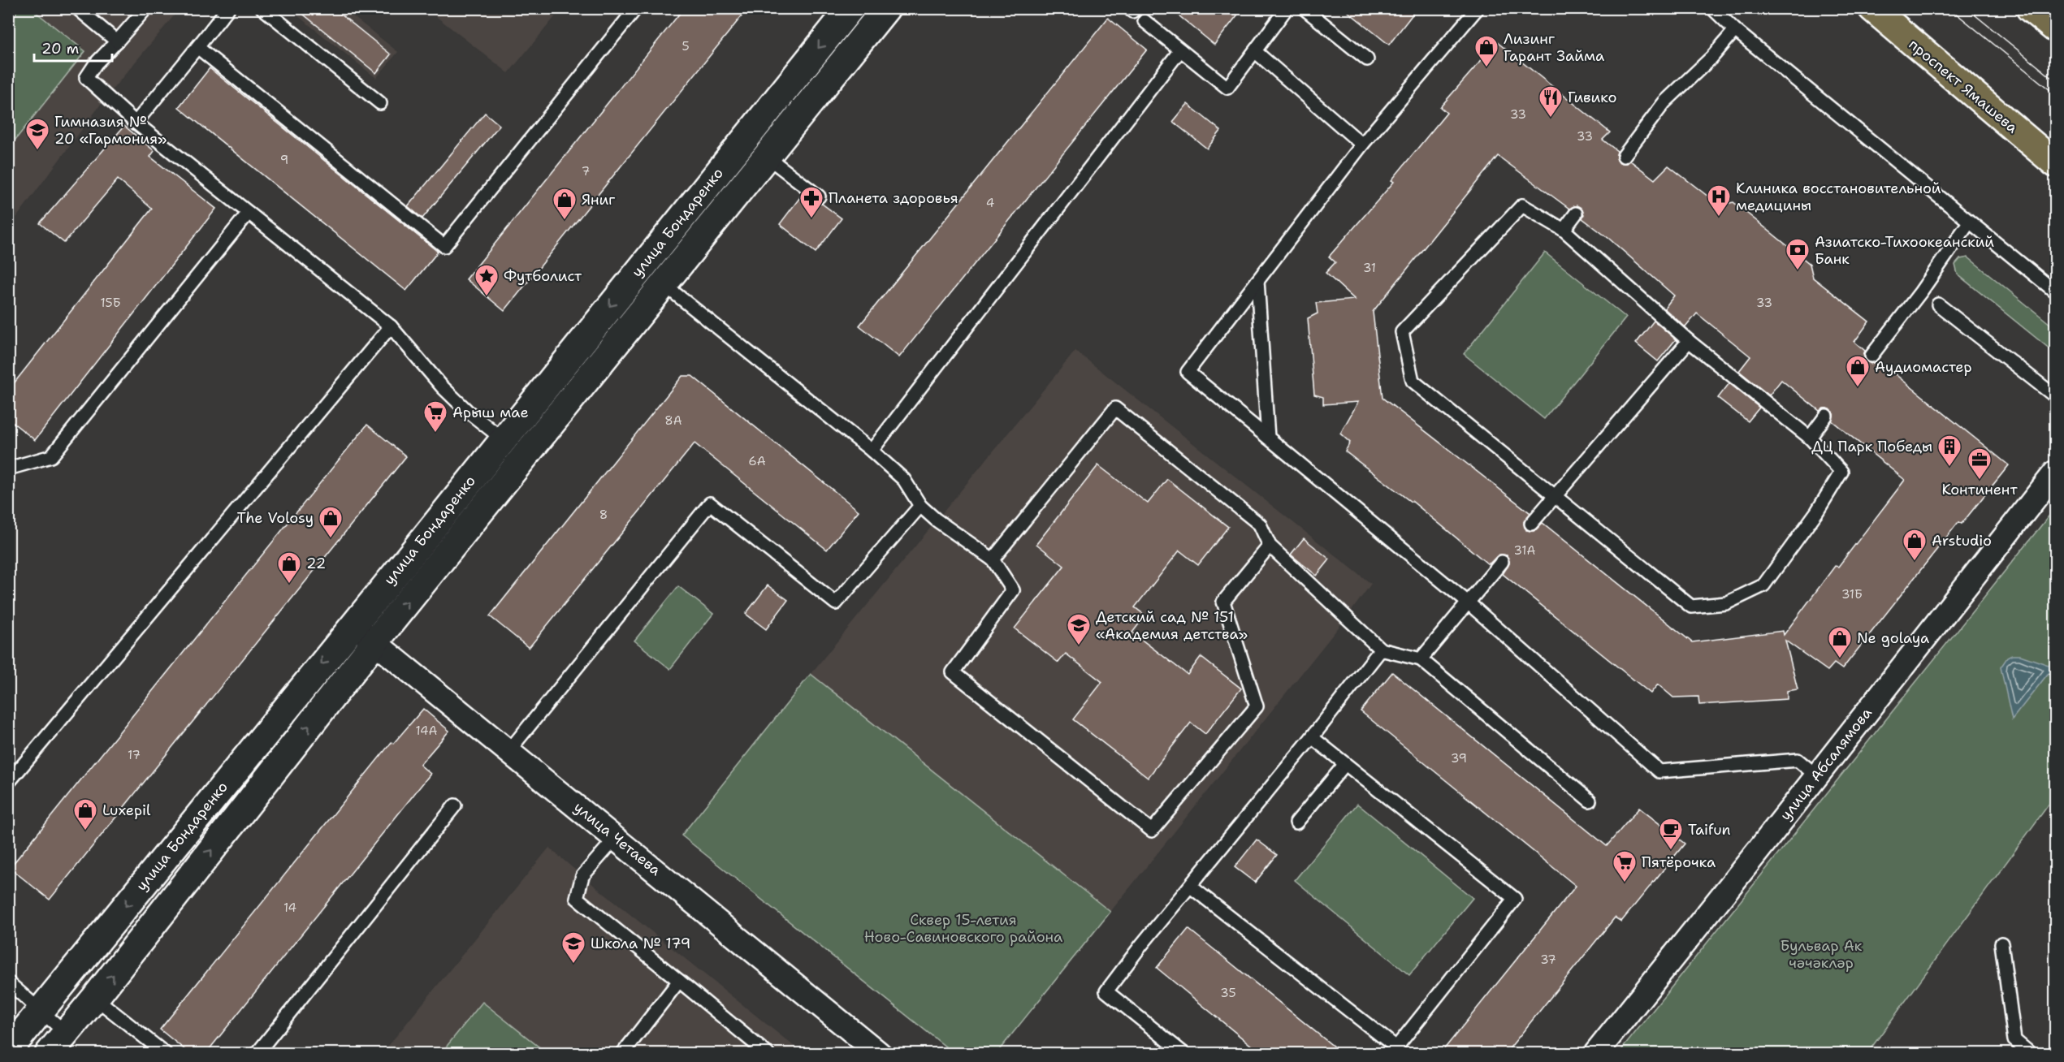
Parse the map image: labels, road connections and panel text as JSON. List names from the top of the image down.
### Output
{
  "streets": {
    "main road": ["проспект Ямашева"],
    "street": ["улица Бондаренко", "улица Абсалямова", "улица Четаева"]
  },
  "crossings": [
    ["улица Бондаренко", "улица Четаева"]
  ],
  "parks": ["Сквер 15-летия Ново-Савиновского района", "Бульвар Ак чәчәкләр"],
  "places": {
    "shop": [
      "Лизинг Гарант Займа",
      "Яниг",
      "Аудиомастер",
      "The Volosy",
      "Arstudio",
      "22",
      "Ne golaya",
      "Luxepil"
    ],
    "restaurant": ["Гивико"],
    "school or university": ["Гимназия № 20 «Гармония»", "Детский сад № 151 «Академия детства»", "Школа № 179"],
    "hospital": ["Клиника восстановительной медицины"],
    "pharmacy": ["Планета здоровья"],
    "bank": ["Азиатско-Тихоокеанский Банк"],
    "place": ["Футболист"],
    "supermarket": ["Арыш мае", "Пятёрочка"],
    "building": ["ДЦ Парк Победы"],
    "office": ["Континент"],
    "cafe": ["Taifun"]
  },
  "house_numbers": [
    "5",
    "33",
    "33",
    "9",
    "7",
    "4",
    "31",
    "15Б",
    "33",
    "8А",
    "6А",
    "8",
    "31А",
    "31Б",
    "14А",
    "17",
    "39",
    "14",
    "37",
    "35"
  ],
  "scale_bar": "20 m"
}
